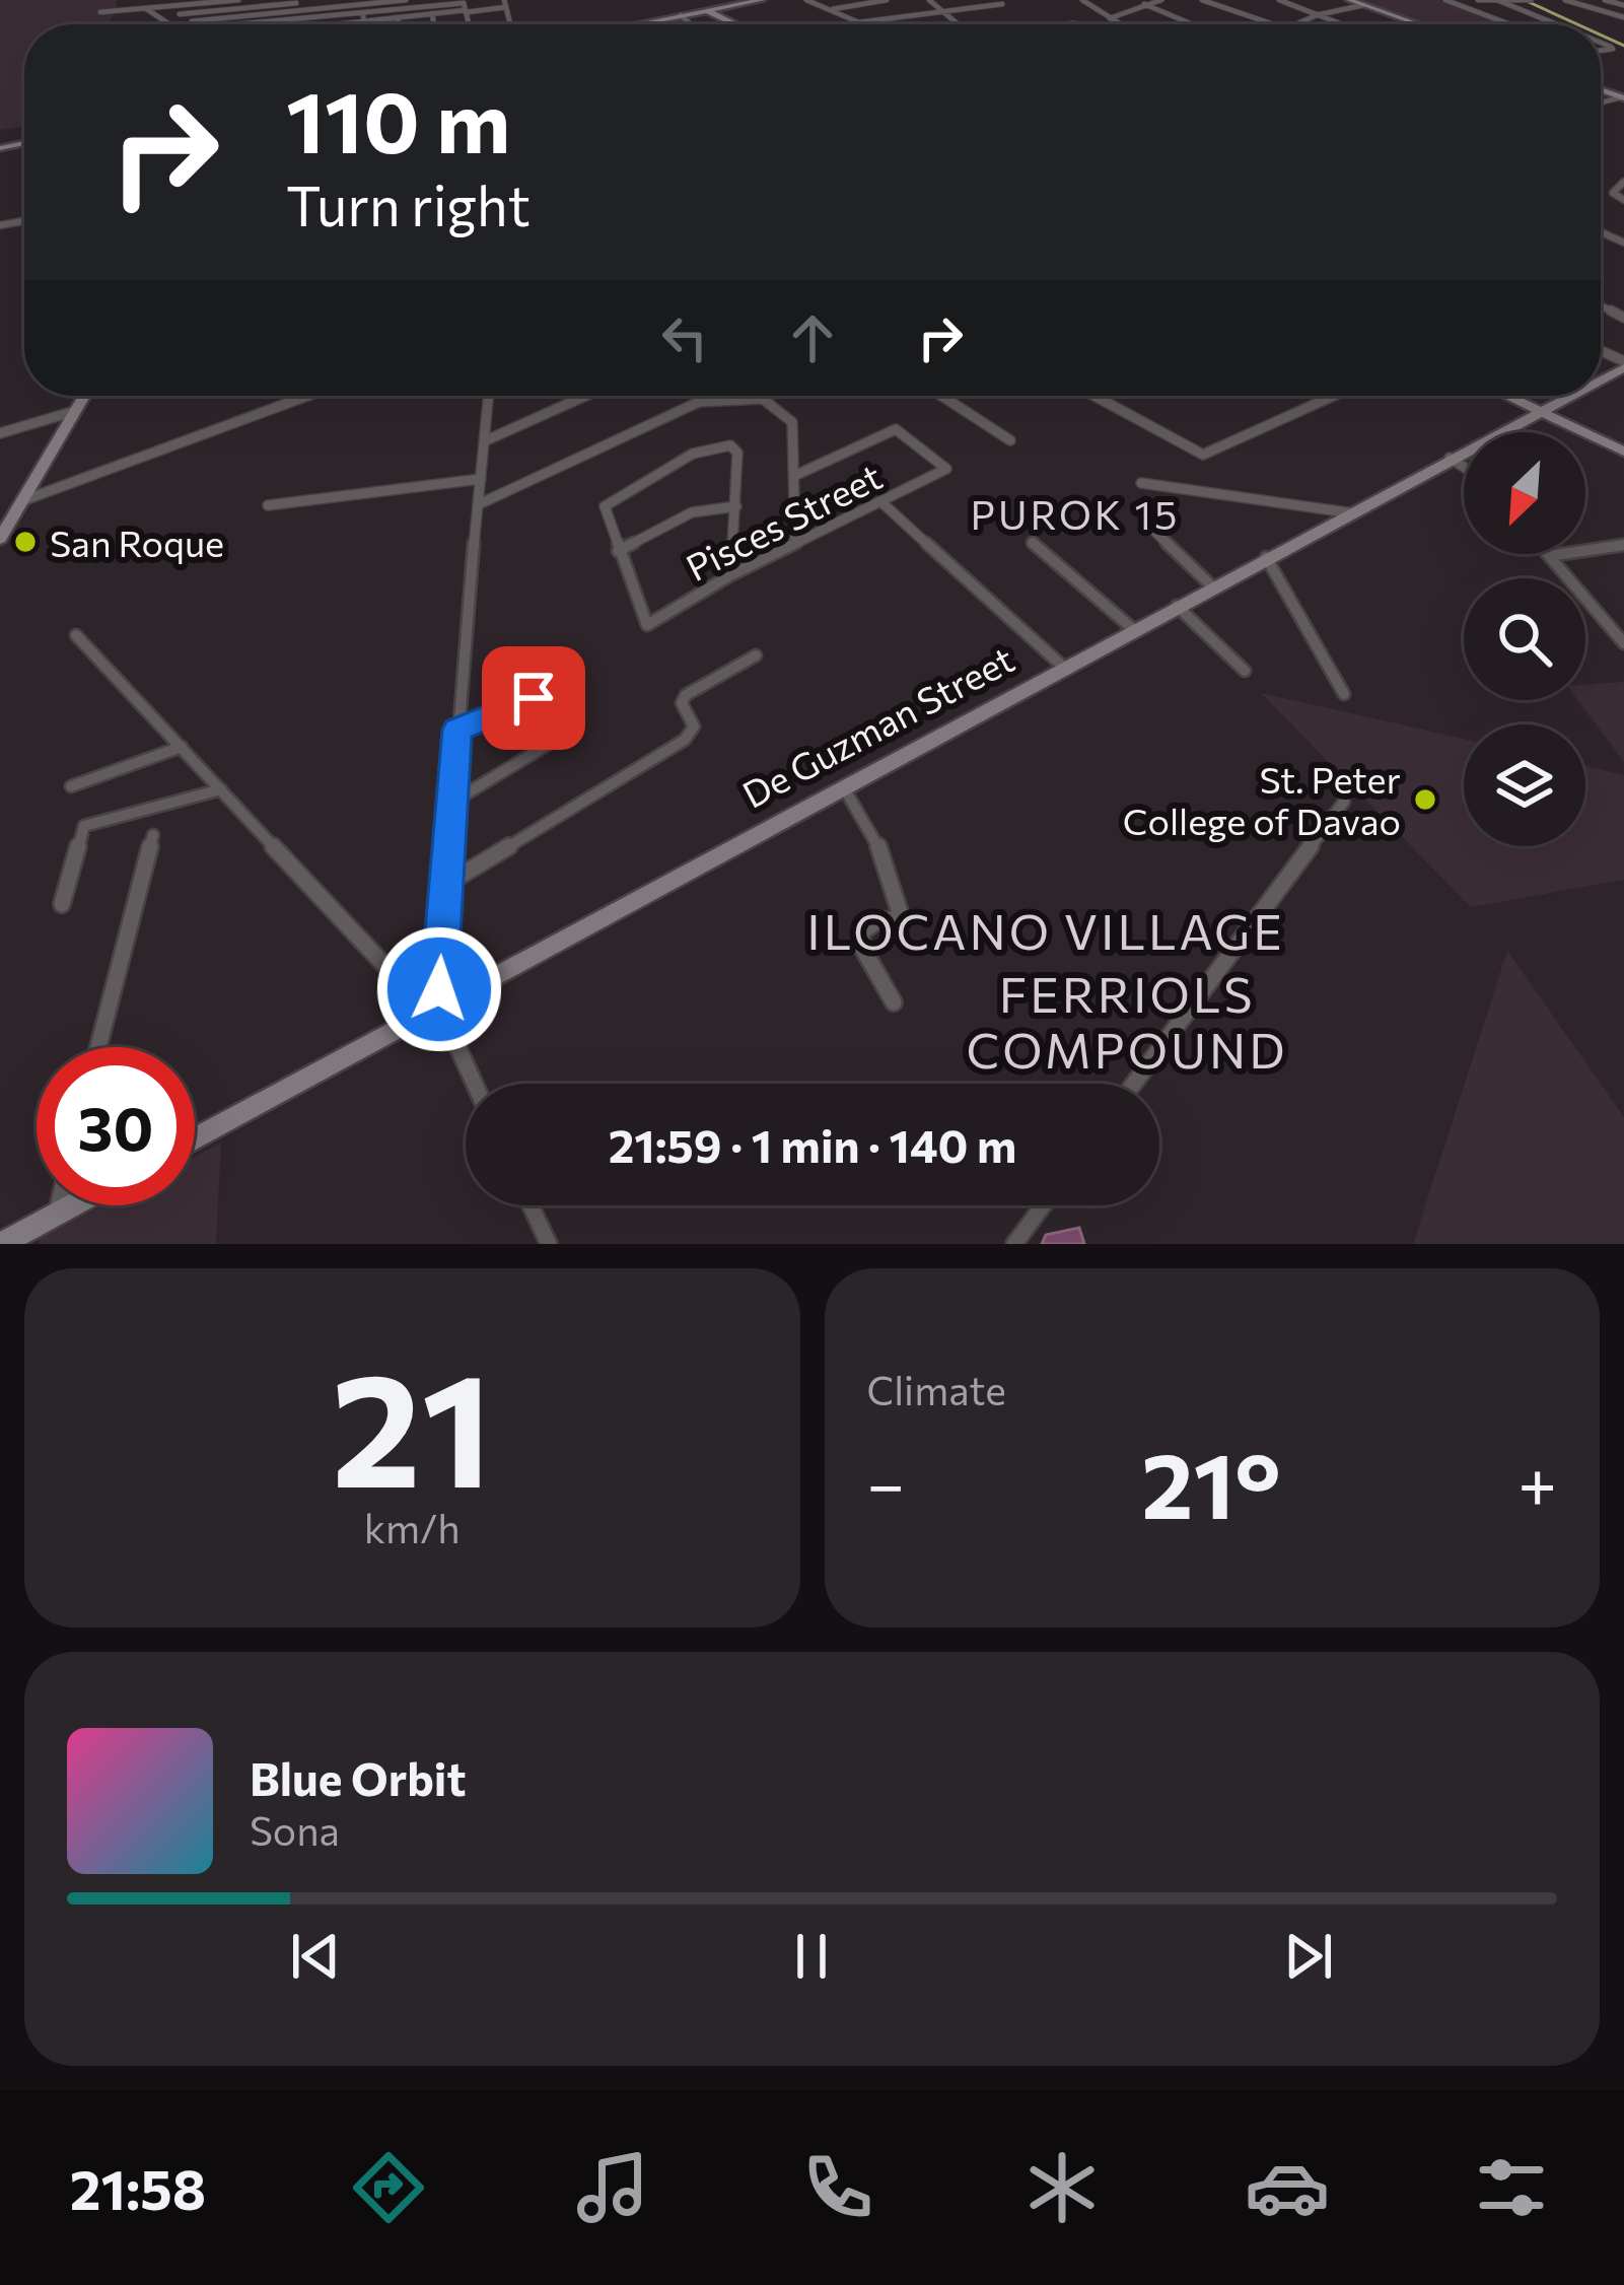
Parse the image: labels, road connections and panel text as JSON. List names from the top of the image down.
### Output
{
  "streets": {
    "street": ["Pisces Street", "De Guzman Street"]
  },
  "districts": ["PUROK 15", "ILOCANO VILLAGE", "FERRIOLS COMPOUND"],
  "places": ["San Roque", "St. Peter College of Davao"],
  "north": "bottom left",
  "page": {
    "turn": ["110 m", "Turn right"],
    "limit": "30",
    "trip": "21:59 · 1 min · 140 m",
    "tile": [
      ["21", "km/h"],
      "Climate"
    ],
    "heat": ["−", "21°", "+"],
    "song": ["Blue Orbit", "Sona"],
    "tabs": "21:58"
  }
}
